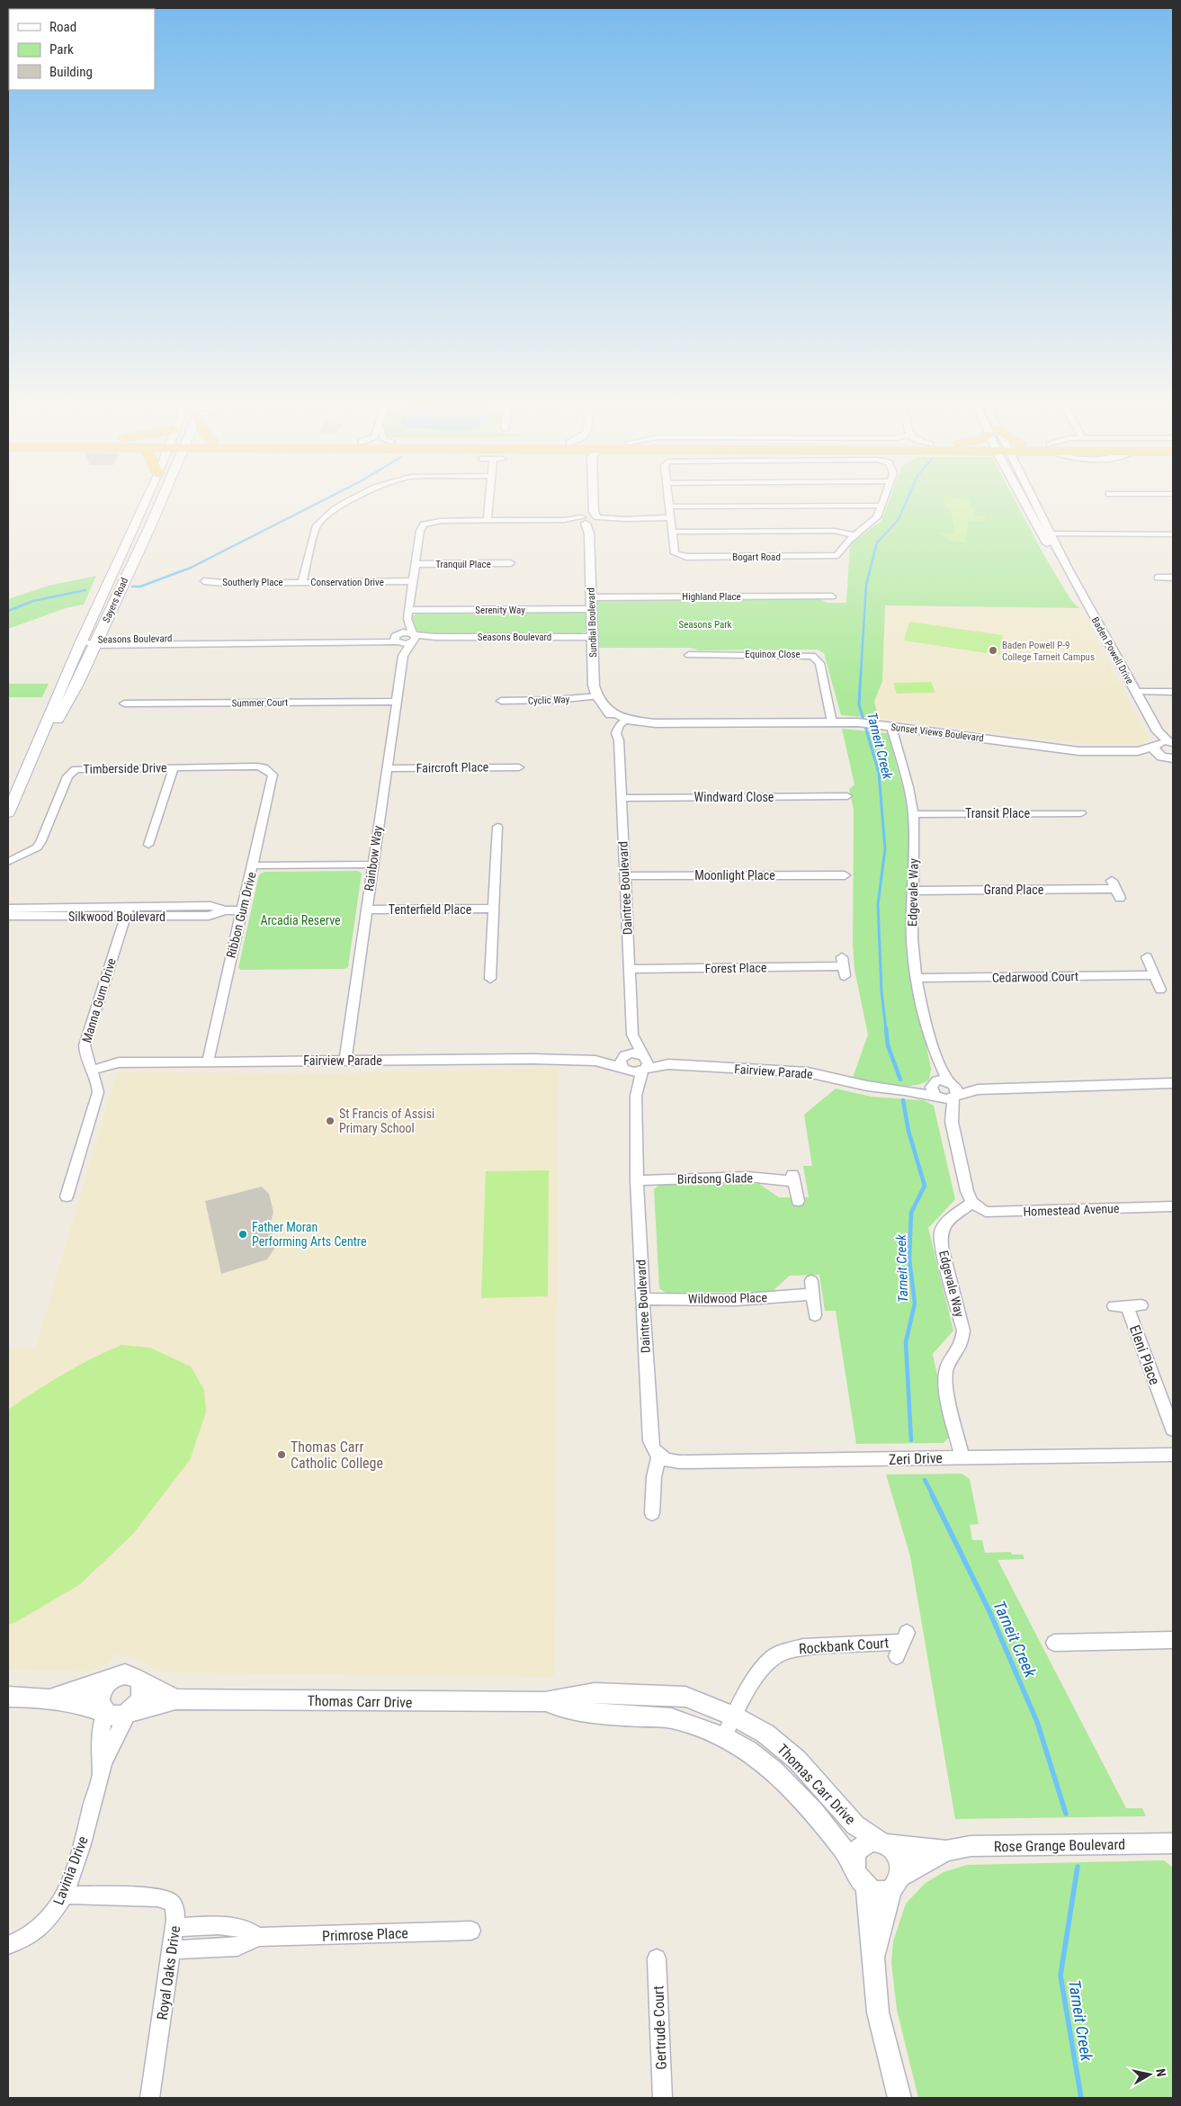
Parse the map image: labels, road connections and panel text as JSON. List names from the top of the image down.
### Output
{
  "streets": {
    "main road": ["Sayers Road"],
    "street": [
      "Bogart Road",
      "Tranquil Place",
      "Southerly Place",
      "Conservation Drive",
      "Highland Place",
      "Serenity Way",
      "Sundial Boulevard",
      "Seasons Boulevard",
      "Baden Powell Drive",
      "Equinox Close",
      "Cyclic Way",
      "Summer Court",
      "Sunset Views Boulevard",
      "Faircroft Place",
      "Timberside Drive",
      "Windward Close",
      "Transit Place",
      "Rainbow Way",
      "Moonlight Place",
      "Daintree Boulevard",
      "Grand Place",
      "Edgevale Way",
      "Tenterfield Place",
      "Ribbon Gum Drive",
      "Silkwood Boulevard",
      "Forest Place",
      "Cedarwood Court",
      "Manna Gum Drive",
      "Fairview Parade",
      "Birdsong Glade",
      "Homestead Avenue",
      "Wildwood Place",
      "Eleni Place",
      "Zeri Drive",
      "Rockbank Court",
      "Thomas Carr Drive",
      "Rose Grange Boulevard",
      "Lavinia Drive",
      "Primrose Place",
      "Royal Oaks Drive",
      "Gertrude Court"
    ]
  },
  "crossings": [
    ["Southerly Place", "Conservation Drive"],
    ["Highland Place", "Sundial Boulevard"],
    ["Sayers Road", "Seasons Boulevard"],
    ["Serenity Way", "Sundial Boulevard"],
    ["Sundial Boulevard", "Seasons Boulevard"],
    ["Sundial Boulevard", "Cyclic Way"],
    ["Sundial Boulevard", "Sunset Views Boulevard"],
    ["Sundial Boulevard", "Daintree Boulevard"],
    ["Seasons Boulevard", "Rainbow Way"],
    ["Baden Powell Drive", "Sunset Views Boulevard"],
    ["Equinox Close", "Sunset Views Boulevard"],
    ["Summer Court", "Rainbow Way"],
    ["Sunset Views Boulevard", "Daintree Boulevard"],
    ["Sunset Views Boulevard", "Edgevale Way"],
    ["Faircroft Place", "Rainbow Way"],
    ["Timberside Drive", "Ribbon Gum Drive"],
    ["Windward Close", "Daintree Boulevard"],
    ["Transit Place", "Edgevale Way"],
    ["Rainbow Way", "Tenterfield Place"],
    ["Rainbow Way", "Fairview Parade"],
    ["Moonlight Place", "Daintree Boulevard"],
    ["Daintree Boulevard", "Forest Place"],
    ["Daintree Boulevard", "Fairview Parade"],
    ["Daintree Boulevard", "Birdsong Glade"],
    ["Daintree Boulevard", "Wildwood Place"],
    ["Daintree Boulevard", "Zeri Drive"],
    ["Grand Place", "Edgevale Way"],
    ["Edgevale Way", "Cedarwood Court"],
    ["Edgevale Way", "Fairview Parade"],
    ["Edgevale Way", "Homestead Avenue"],
    ["Edgevale Way", "Zeri Drive"],
    ["Ribbon Gum Drive", "Silkwood Boulevard"],
    ["Ribbon Gum Drive", "Fairview Parade"],
    ["Silkwood Boulevard", "Manna Gum Drive"],
    ["Manna Gum Drive", "Fairview Parade"],
    ["Rockbank Court", "Thomas Carr Drive"],
    ["Thomas Carr Drive", "Rose Grange Boulevard"],
    ["Thomas Carr Drive", "Lavinia Drive"],
    ["Lavinia Drive", "Royal Oaks Drive"],
    ["Primrose Place", "Royal Oaks Drive"]
  ],
  "water": ["Tarneit Creek"],
  "parks": ["Seasons Park", "Arcadia Reserve"],
  "places": [
    "Baden Powell P-9 College Tarneit Campus",
    "St Francis of Assisi Primary School",
    "Father Moran Performing Arts Centre",
    "Thomas Carr Catholic College"
  ],
  "legend": ["Road", "Park", "Building"],
  "north": "right"
}
